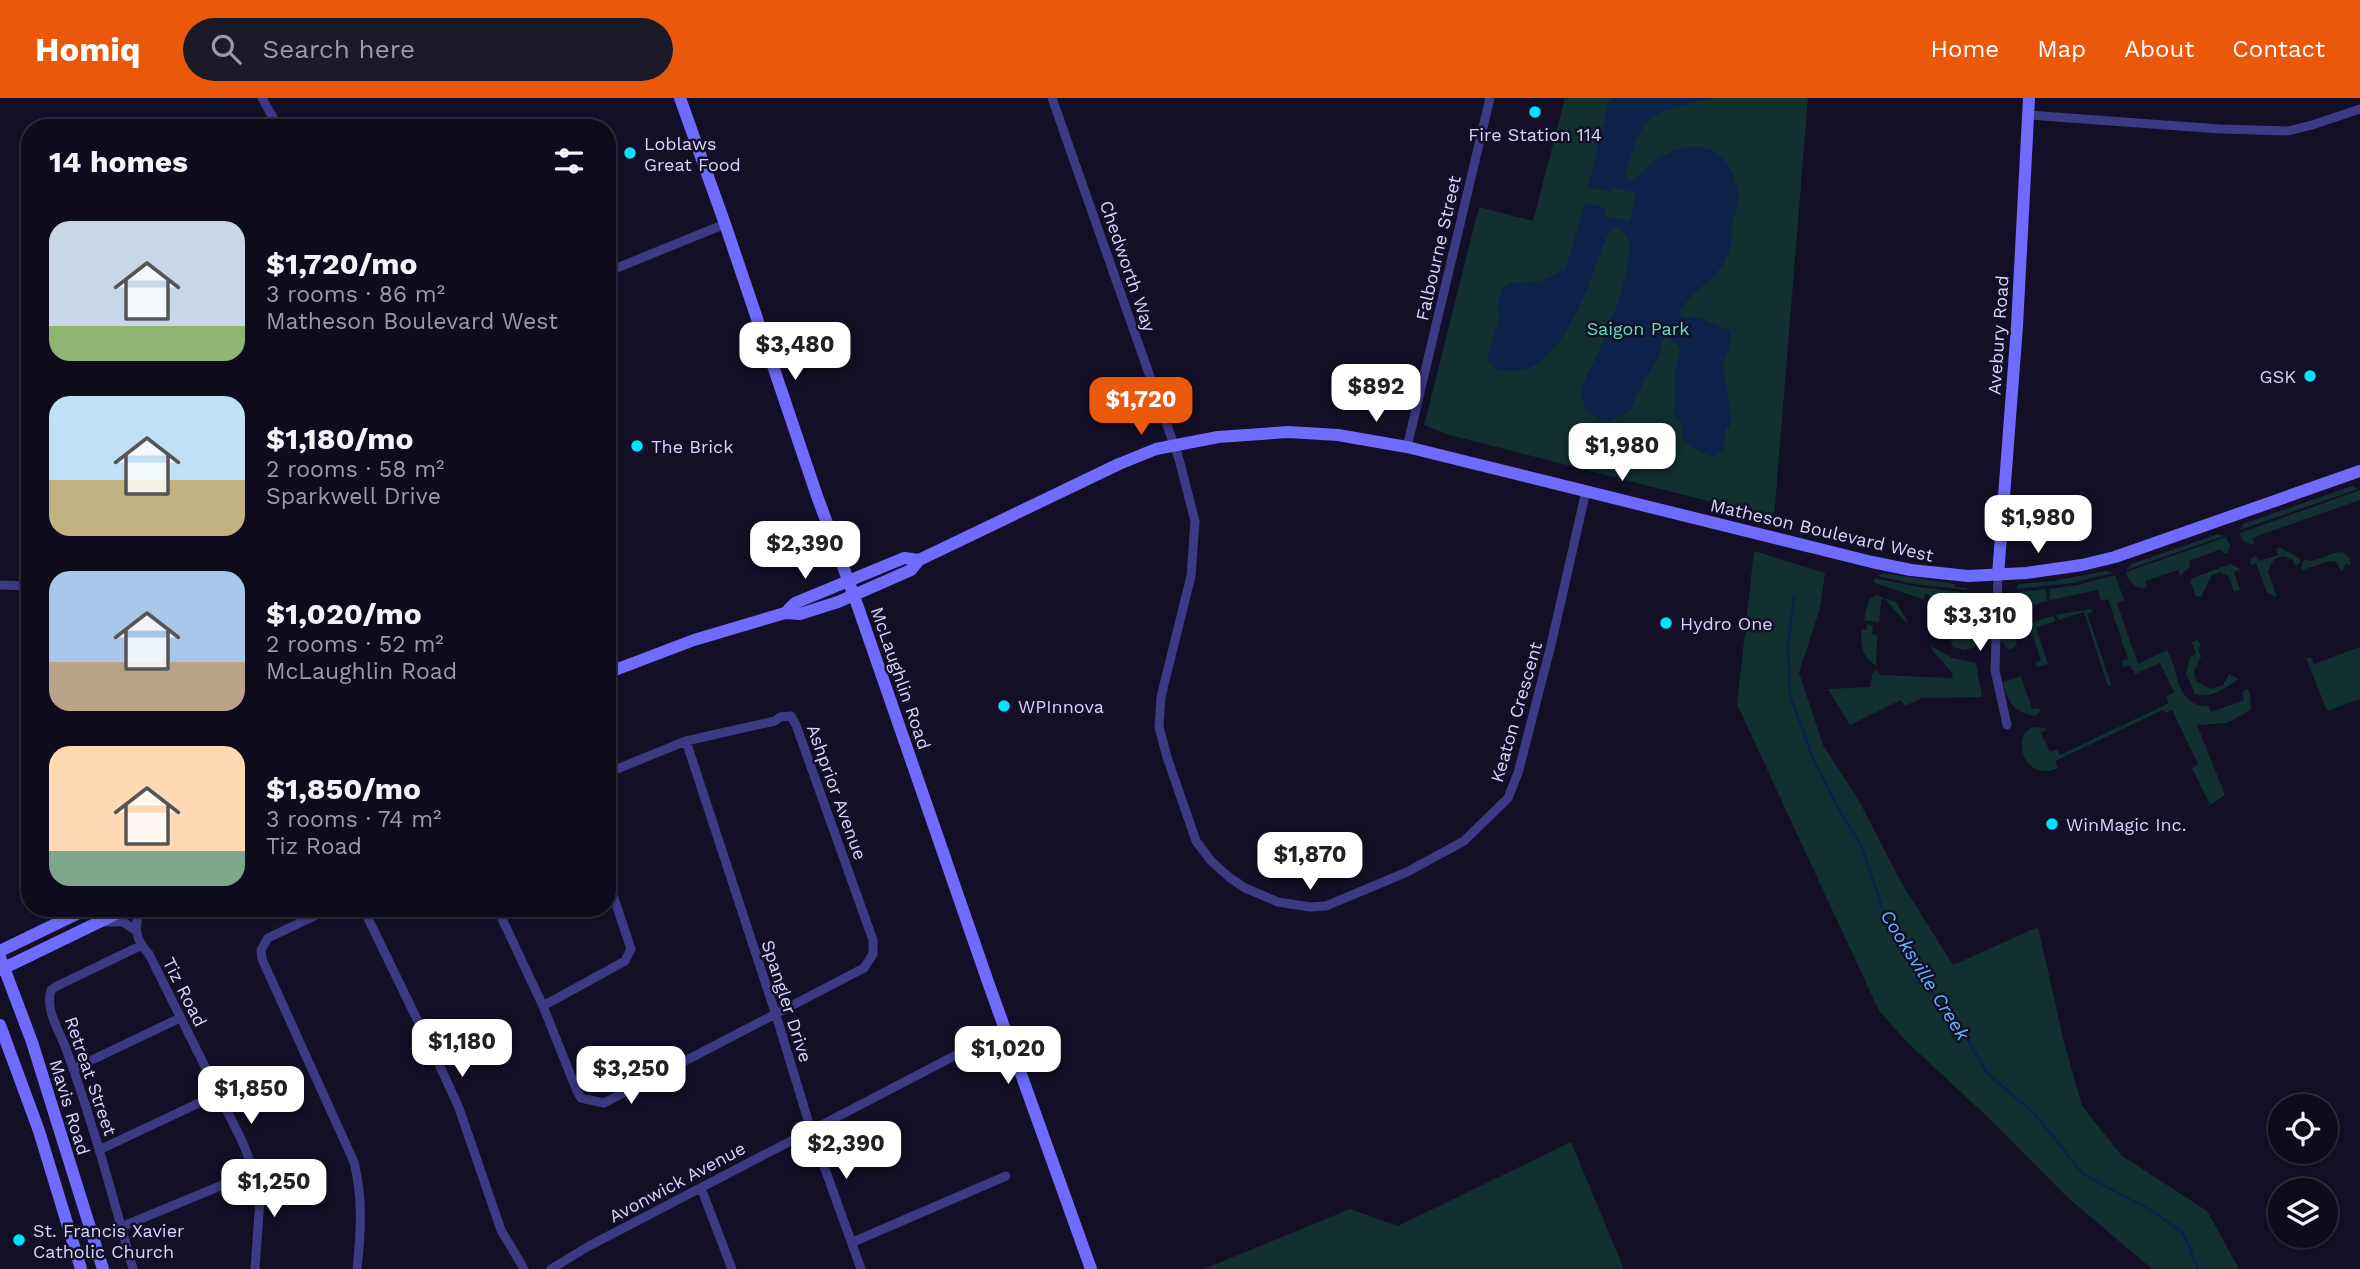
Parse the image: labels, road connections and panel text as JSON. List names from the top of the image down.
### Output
{
  "streets": {
    "street": [
      "Falbourne Street",
      "Chedworth Way",
      "Avebury Road",
      "Matheson Boulevard West",
      "McLaughlin Road",
      "Keaton Crescent",
      "Ashprior Avenue",
      "Tiz Road",
      "Spangler Drive",
      "Retreat Street",
      "Mavis Road",
      "Avonwick Avenue"
    ]
  },
  "crossings": [
    ["Falbourne Street", "Matheson Boulevard West"],
    ["Chedworth Way", "Matheson Boulevard West"],
    ["Chedworth Way", "Keaton Crescent"],
    ["Avebury Road", "Matheson Boulevard West"],
    ["Matheson Boulevard West", "McLaughlin Road"],
    ["Matheson Boulevard West", "Keaton Crescent"],
    ["McLaughlin Road", "Avonwick Avenue"],
    ["Ashprior Avenue", "Spangler Drive"],
    ["Tiz Road", "Retreat Street"],
    ["Spangler Drive", "Avonwick Avenue"]
  ],
  "water": ["Cooksville Creek"],
  "parks": ["Saigon Park"],
  "places": [
    "Fire Station 114",
    "Loblaws Great Food",
    "GSK",
    "The Brick",
    "Hydro One",
    "WPInnova",
    "WinMagic Inc.",
    "St. Francis Xavier Catholic Church"
  ],
  "page": {
    "header": "Homiq",
    "search": "Search here",
    "nav": [
      "Home",
      "Map",
      "About",
      "Contact"
    ],
    "heading": "14 homes",
    "list": [
      {
        "name": "$1,720/mo",
        "note": "3 rooms · 86 m² · Matheson Boulevard West"
      },
      {
        "name": "$1,180/mo",
        "note": "2 rooms · 58 m² · Sparkwell Drive"
      },
      {
        "name": "$1,020/mo",
        "note": "2 rooms · 52 m² · McLaughlin Road"
      },
      {
        "name": "$1,850/mo",
        "note": "3 rooms · 74 m² · Tiz Road"
      }
    ],
    "price": [
      "$3,480",
      "$892",
      "$1,720",
      "$1,980",
      "$1,980",
      "$2,390",
      "$3,310",
      "$1,870",
      "$1,180",
      "$1,020",
      "$3,250",
      "$1,850",
      "$2,390",
      "$1,250"
    ]
  }
}
